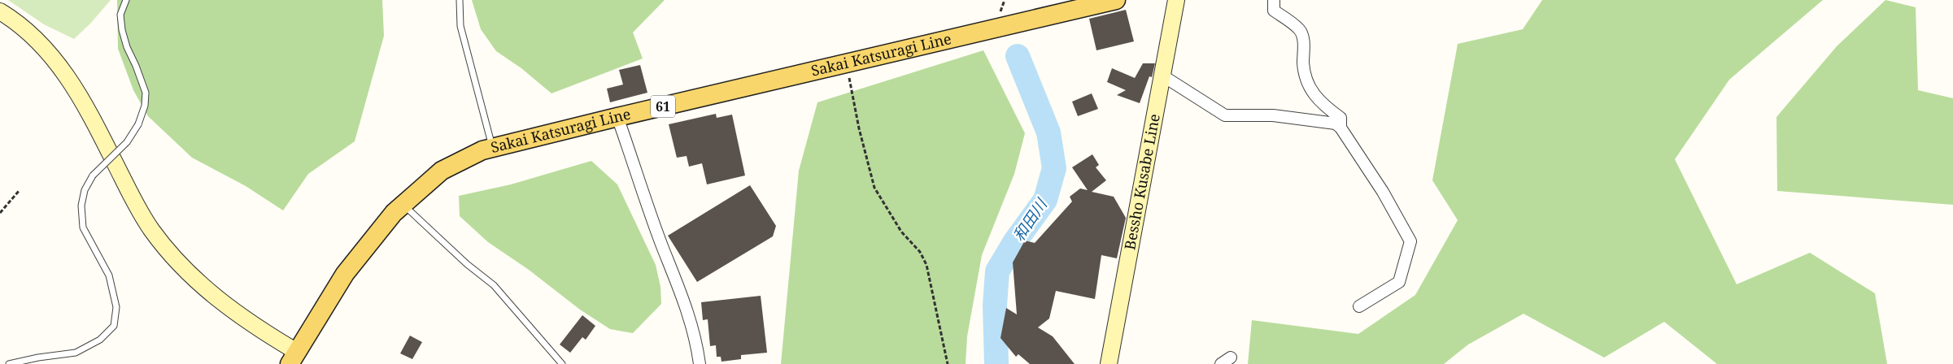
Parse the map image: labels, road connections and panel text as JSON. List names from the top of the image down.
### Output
{
  "streets": {
    "main road": ["Sakai Katsuragi Line", "61"],
    "street": ["Bessho Kusabe Line"]
  },
  "water": ["和田川"]
}
